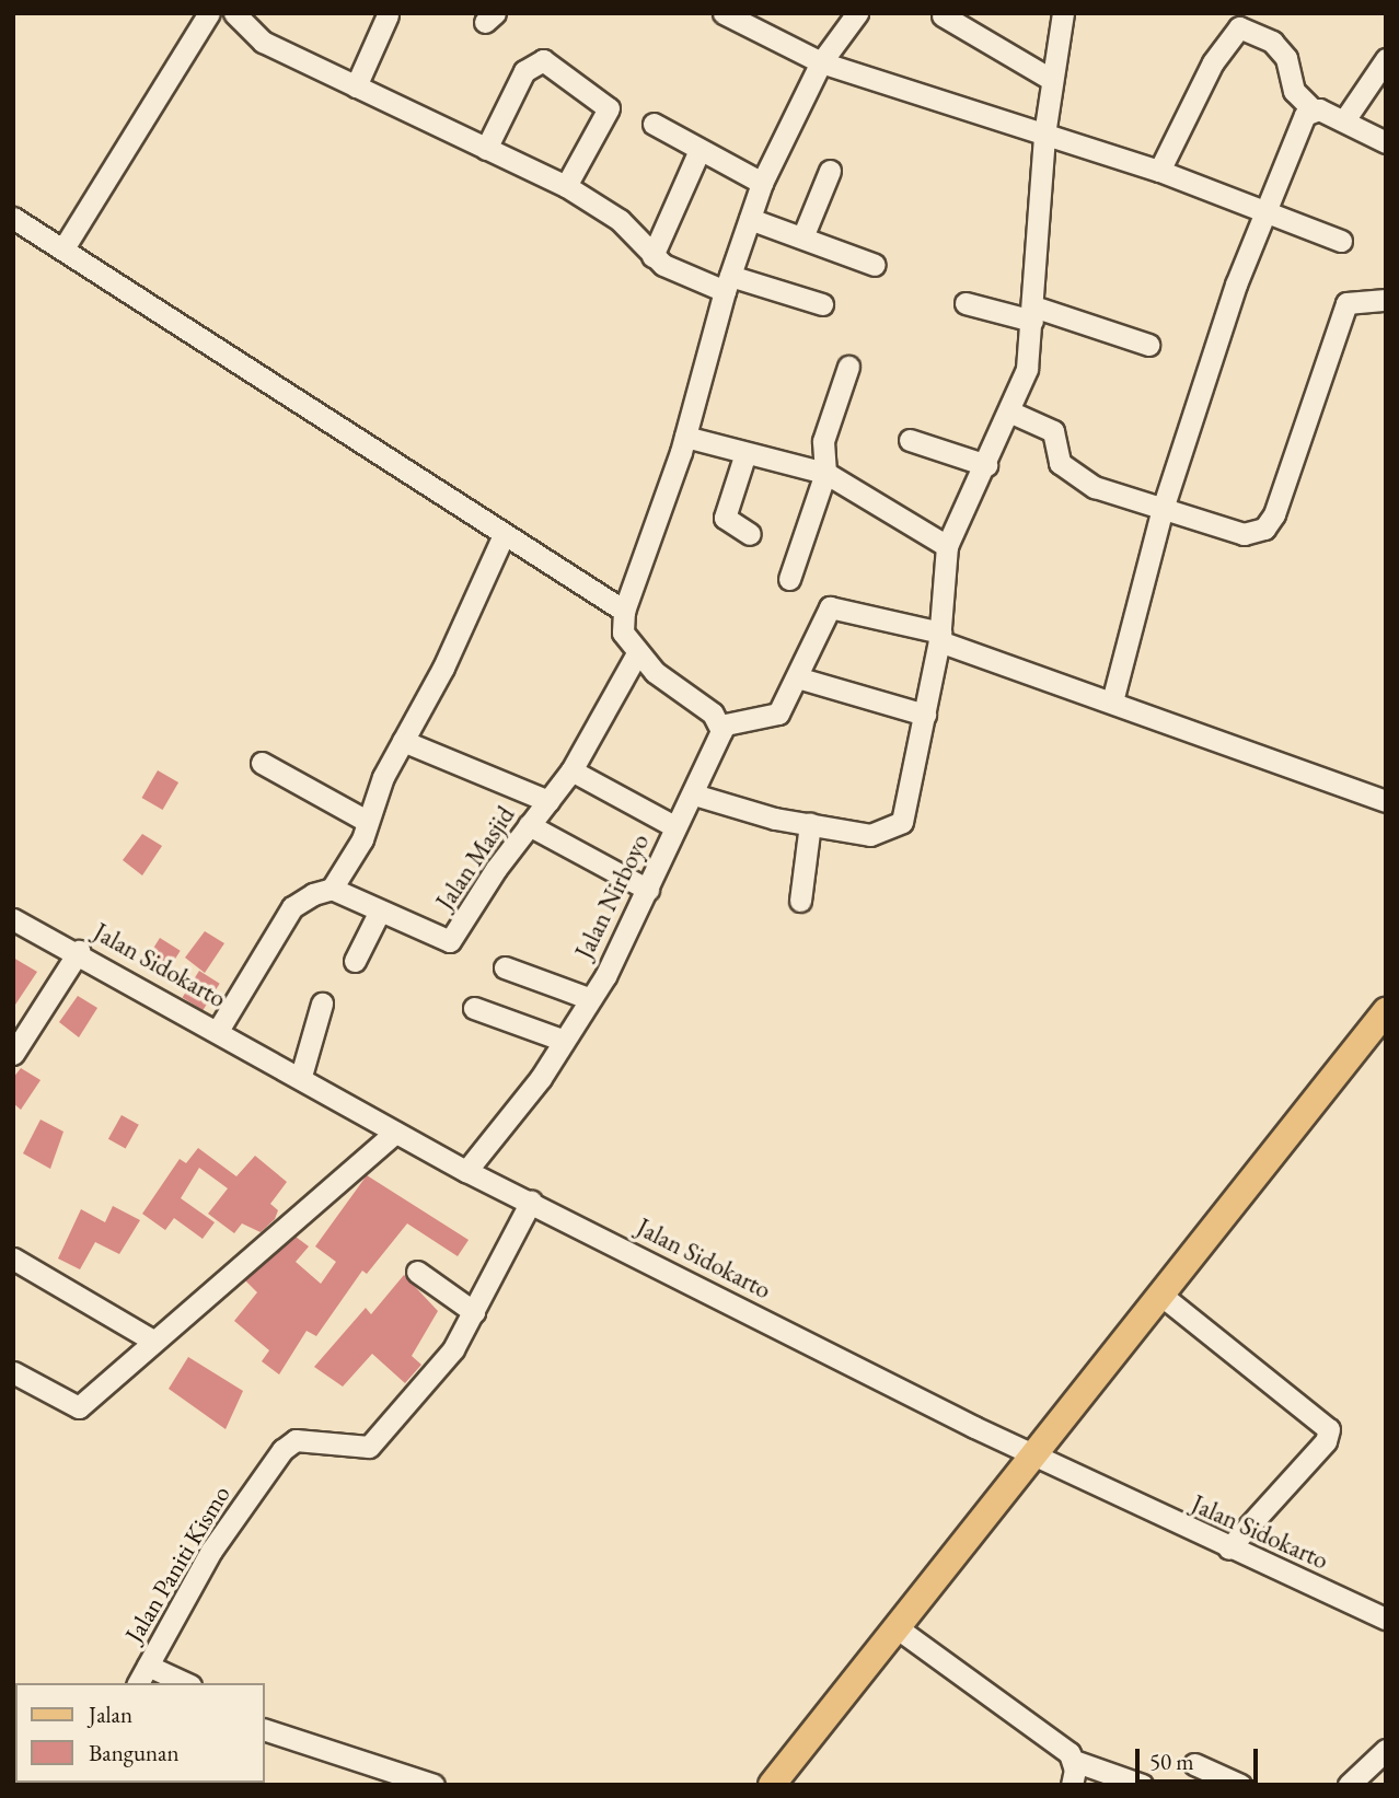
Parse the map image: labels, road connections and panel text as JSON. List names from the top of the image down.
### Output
{
  "streets": {
    "street": [
      "Jalan Masjid",
      "Jalan Nirboyo",
      "Jalan Sidokarto",
      "Jalan Paniti Kismo"
    ]
  },
  "crossings": [
    ["Jalan Nirboyo", "Jalan Sidokarto"],
    ["Jalan Sidokarto", "Jalan Paniti Kismo"]
  ],
  "legend": ["Jalan", "Bangunan"],
  "scale_bar": "50 m"
}
